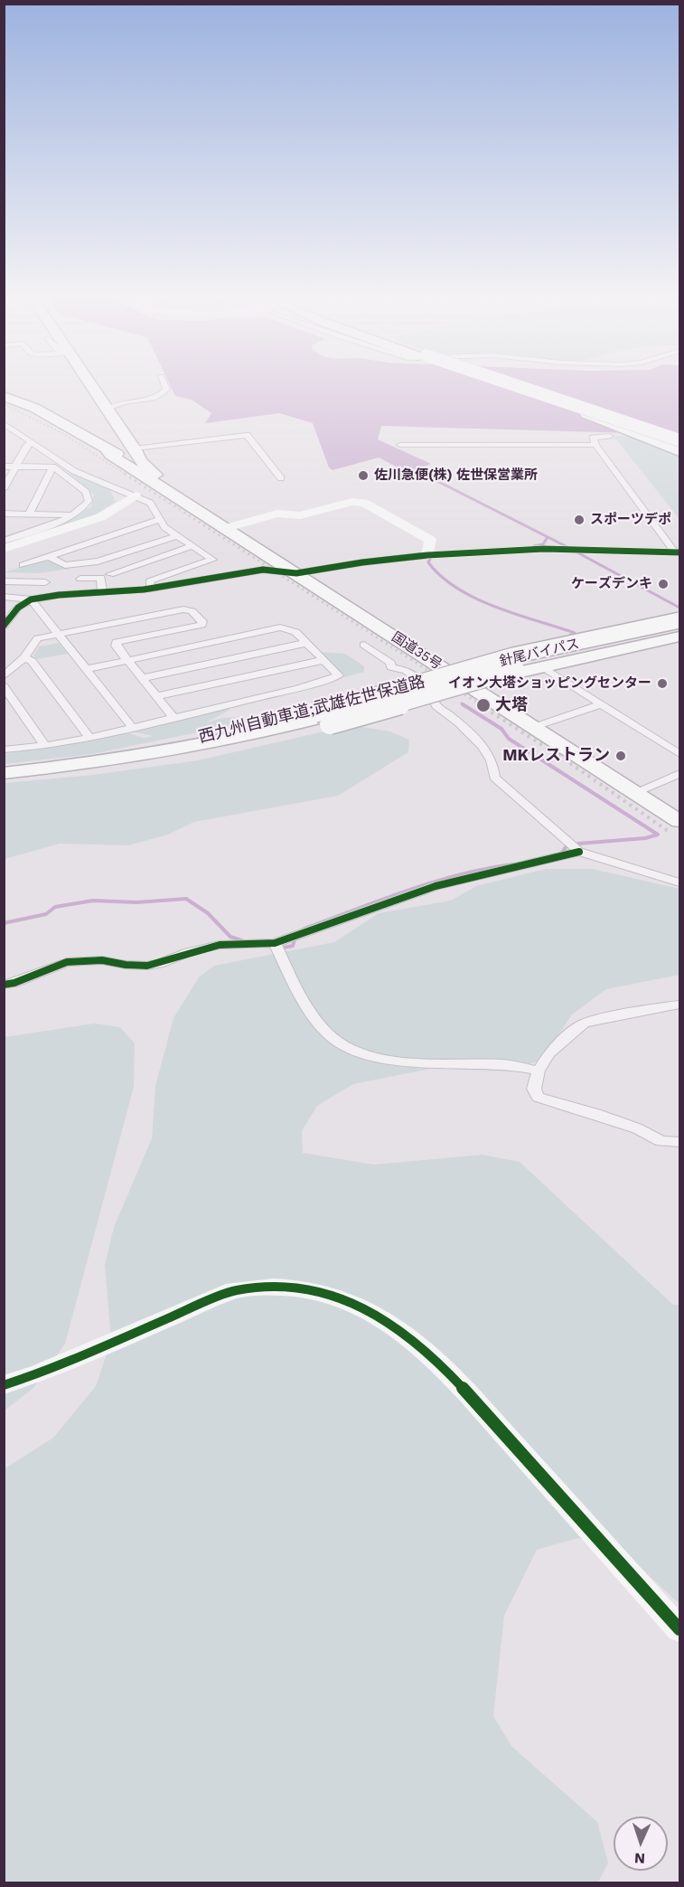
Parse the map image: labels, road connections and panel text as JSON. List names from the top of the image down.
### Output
{
  "streets": {
    "highway": ["国道35号", "針尾バイパス", "西九州自動車道;武雄佐世保道路"]
  },
  "crossings": [
    ["国道35号", "針尾バイパス"],
    ["針尾バイパス", "西九州自動車道;武雄佐世保道路"]
  ],
  "places": [
    "佐川急便(株) 佐世保営業所",
    "スポーツデポ",
    "ケーズデンキ",
    "イオン大塔ショッピングセンター",
    "大塔",
    "MKレストラン"
  ],
  "north": "bottom"
}
